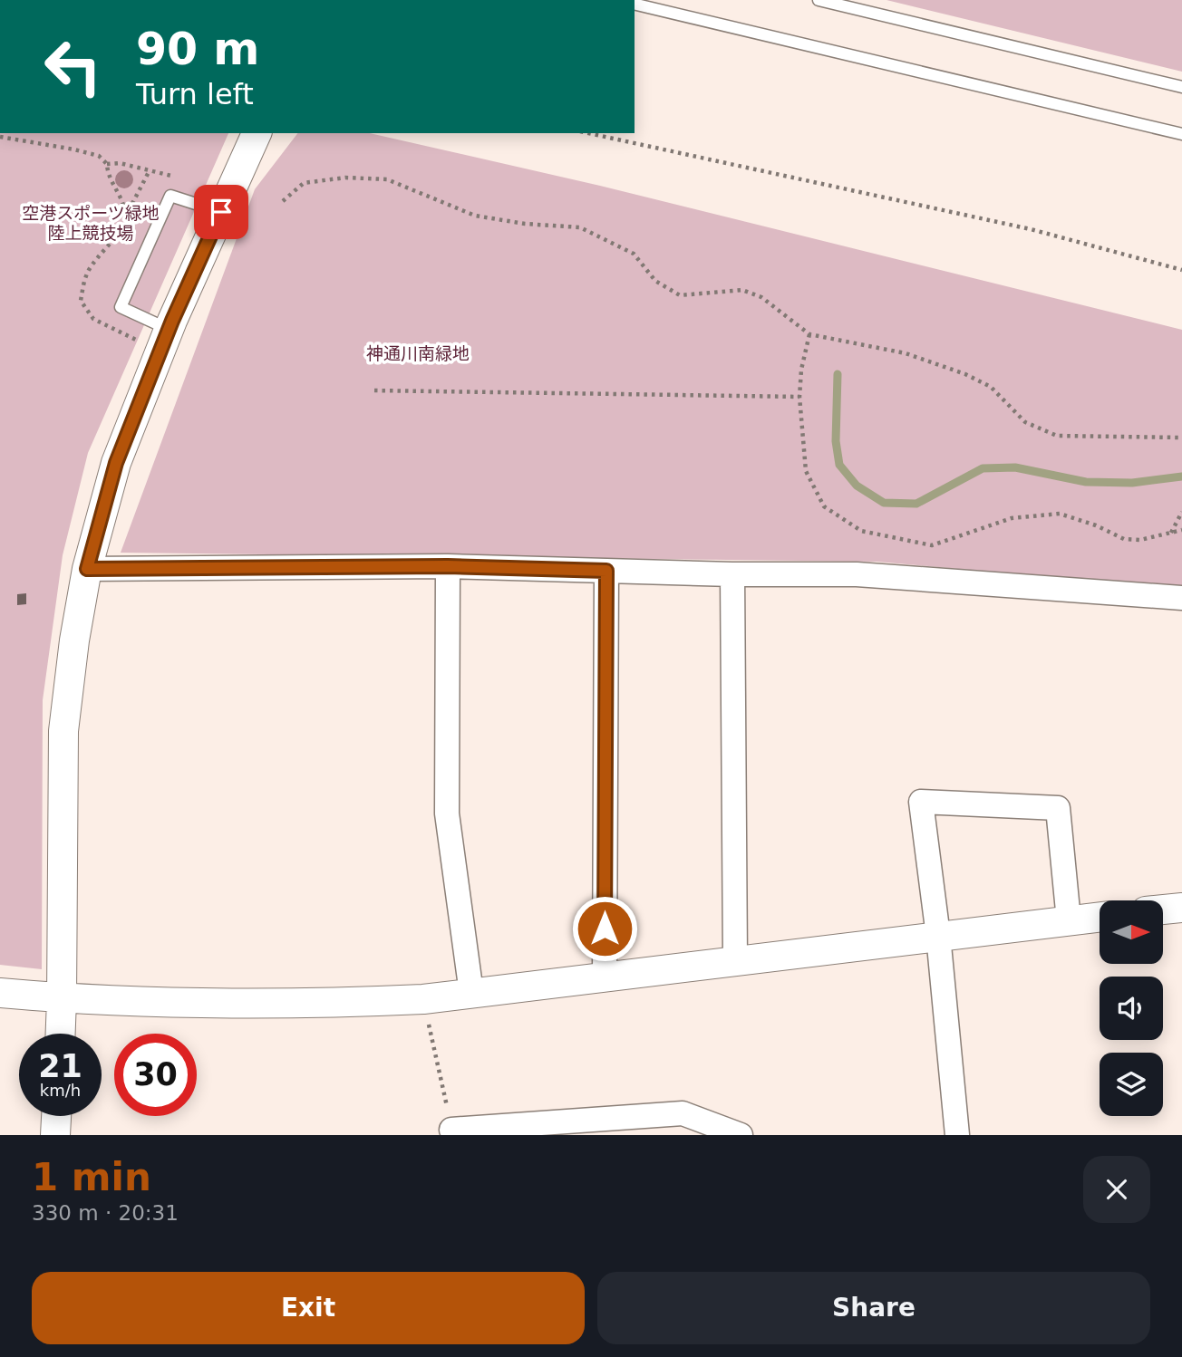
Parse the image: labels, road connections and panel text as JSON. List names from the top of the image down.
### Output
{
  "parks": ["空港スポーツ緑地 陸上競技場", "神通川南緑地"],
  "north": "right",
  "page": {
    "turn": ["90 m", "Turn left"],
    "speed": "21 km/h",
    "limit": "30",
    "heading": ["1 min", "330 m · 20:31"],
    "buttons": ["Exit", "Share"]
  }
}
